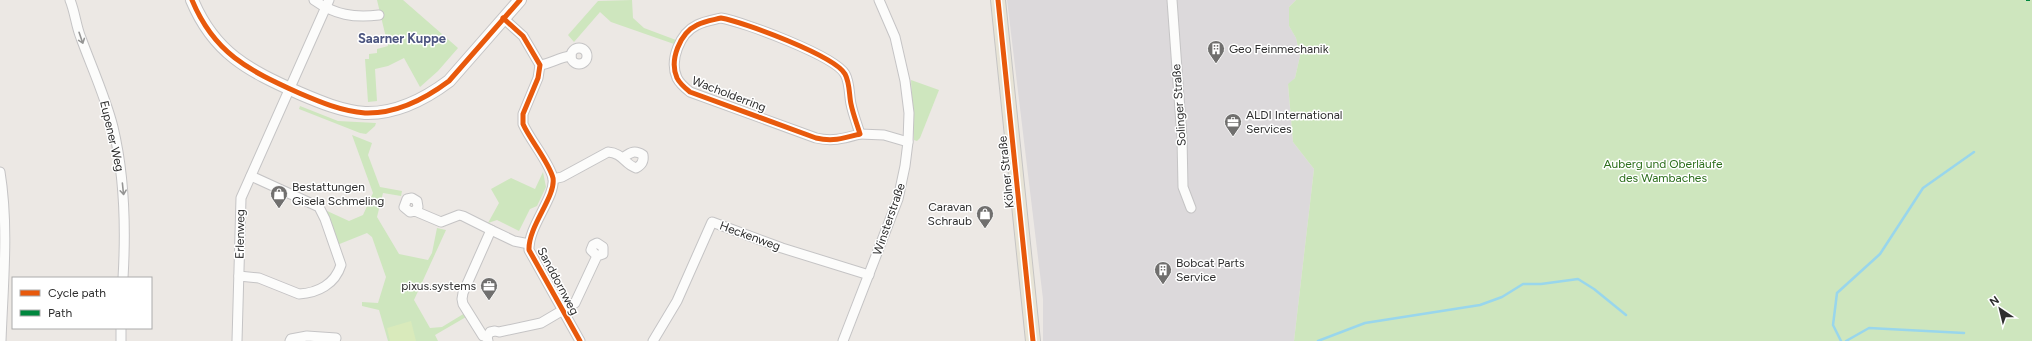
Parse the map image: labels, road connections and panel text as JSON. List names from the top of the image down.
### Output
{
  "streets": {
    "main road": ["Kölner Straße"],
    "street": [
      "Wacholderring",
      "Solinger Straße",
      "Eupener Weg",
      "Winsterstraße",
      "Erlenweg",
      "Heckenweg",
      "Sanddornweg"
    ]
  },
  "crossings": [
    ["Wacholderring", "Winsterstraße"],
    ["Winsterstraße", "Heckenweg"]
  ],
  "one_way": ["Eupener Weg"],
  "districts": ["Saarner Kuppe"],
  "parks": ["Auberg und Oberläufe des Wambaches"],
  "places": {
    "building": ["Geo Feinmechanik", "Bobcat Parts Service"],
    "office": ["ALDI International Services", "pixus.systems"],
    "shop": ["Bestattungen Gisela Schmeling", "Caravan Schraub"]
  },
  "legend": ["Cycle path", "Path"],
  "north": "top left"
}
